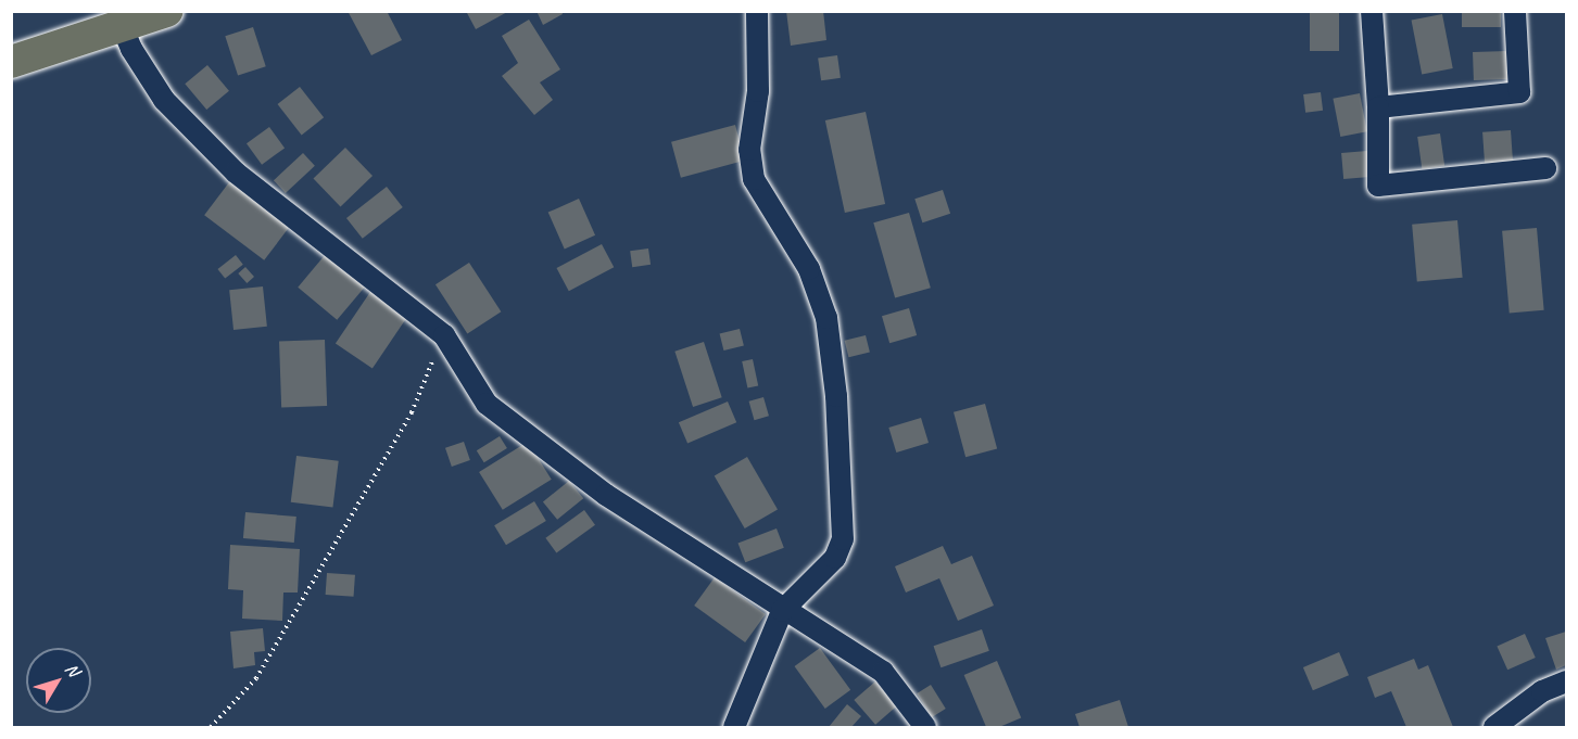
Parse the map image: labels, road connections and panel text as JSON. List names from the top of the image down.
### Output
{
  "north": "top right"
}
